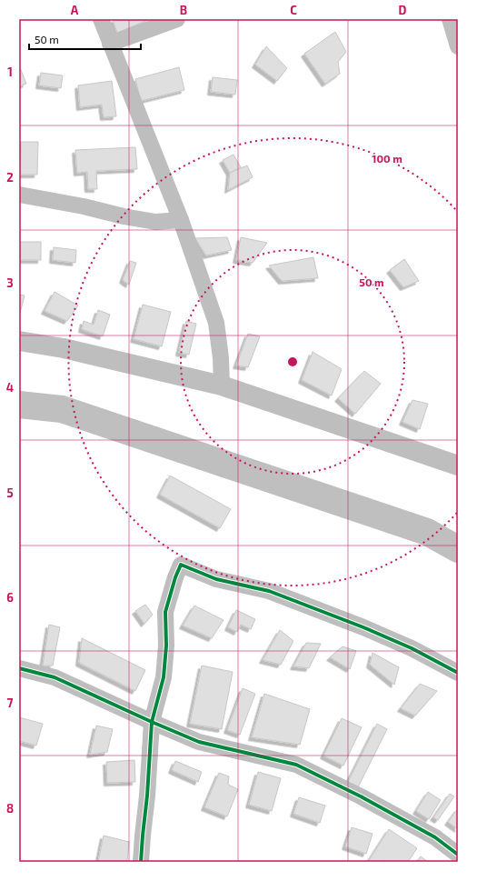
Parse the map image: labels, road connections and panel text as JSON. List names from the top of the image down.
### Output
{
  "scale_bar": "50 m",
  "grid": {
    "columns": [
      "A",
      "B",
      "C",
      "D"
    ],
    "rows": [
      "1",
      "2",
      "3",
      "4",
      "5",
      "6",
      "7",
      "8"
    ]
  },
  "rings": ["100 m", "50 m"]
}
